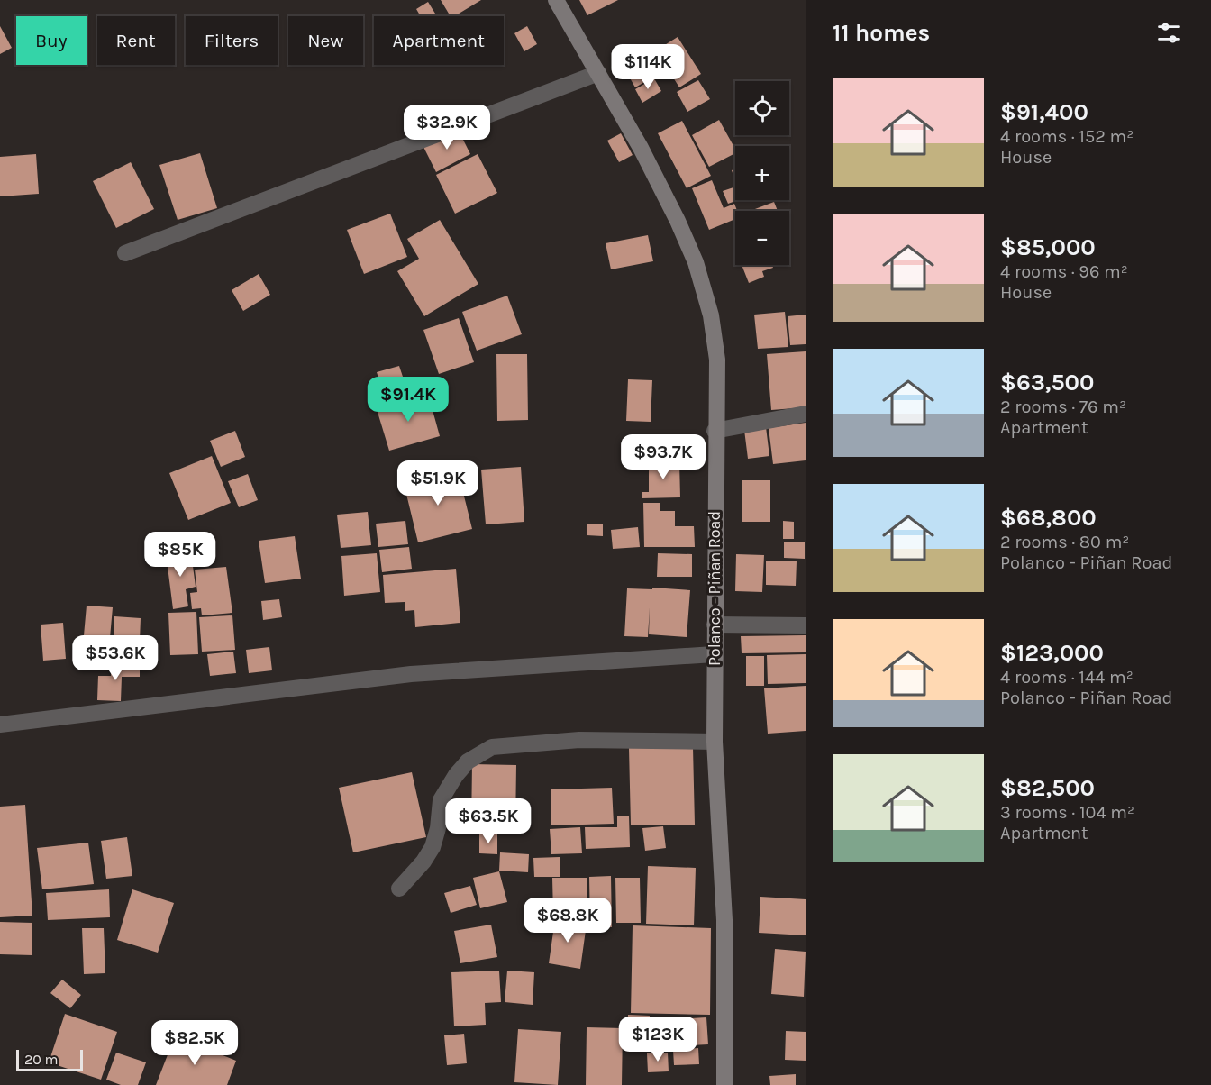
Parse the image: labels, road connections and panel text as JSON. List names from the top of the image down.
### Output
{
  "streets": {
    "main road": ["Polanco - Piñan Road"]
  },
  "scale_bar": "20 m",
  "page": {
    "heading": "11 homes",
    "chip": [
      "Buy",
      "Rent",
      "Filters",
      "New",
      "Apartment"
    ],
    "price": [
      "$114K",
      "$32.9K",
      "$91.4K",
      "$93.7K",
      "$51.9K",
      "$85K",
      "$53.6K",
      "$63.5K",
      "$68.8K",
      "$123K",
      "$82.5K"
    ],
    "list": [
      {
        "name": "$91,400",
        "note": "4 rooms · 152 m² · House"
      },
      {
        "name": "$85,000",
        "note": "4 rooms · 96 m² · House"
      },
      {
        "name": "$63,500",
        "note": "2 rooms · 76 m² · Apartment"
      },
      {
        "name": "$68,800",
        "note": "2 rooms · 80 m² · Polanco - Piñan Road"
      },
      {
        "name": "$123,000",
        "note": "4 rooms · 144 m² · Polanco - Piñan Road"
      },
      {
        "name": "$82,500",
        "note": "3 rooms · 104 m² · Apartment"
      }
    ],
    "map_buttons": ["+", "−"],
    "scale": "20 m"
  }
}
